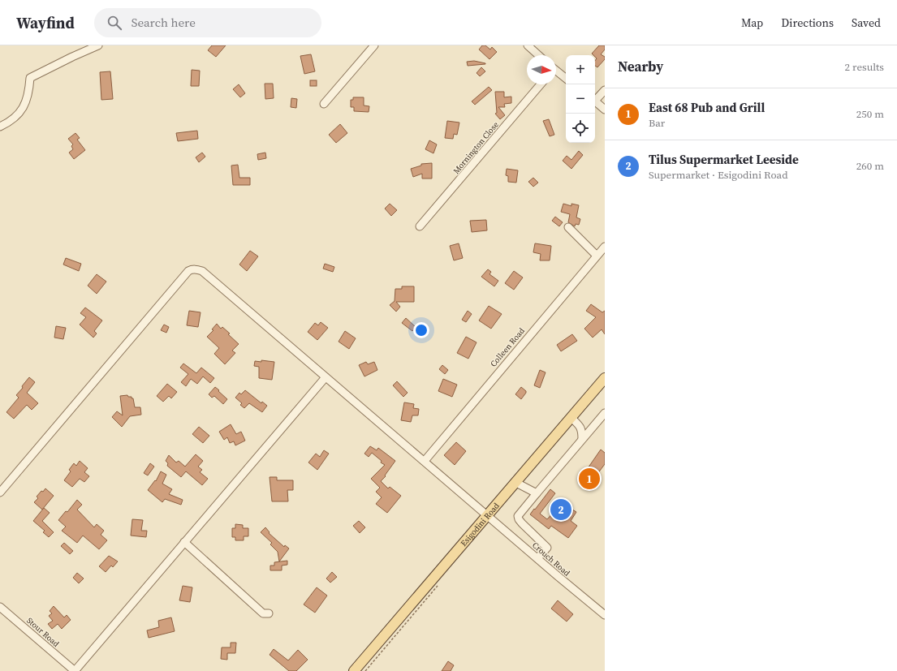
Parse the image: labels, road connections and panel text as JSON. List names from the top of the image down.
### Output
{
  "streets": {
    "main road": ["Esigodini Road"],
    "street": [
      "Mornington Close",
      "Colleen Road",
      "Crouch Road",
      "Stour Road"
    ]
  },
  "crossings": [
    ["Colleen Road", "Crouch Road"],
    ["Esigodini Road", "Crouch Road"]
  ],
  "north": "right",
  "page": {
    "header": "Wayfind",
    "search": "Search here",
    "nav": ["Map", "Directions", "Saved"],
    "heading": ["Nearby", "2 results"],
    "map_buttons": ["+", "−"],
    "list": [
      {
        "mark": "1",
        "name": "East 68 Pub and Grill",
        "note": "Bar",
        "value": "250 m"
      },
      {
        "mark": "2",
        "name": "Tilus Supermarket Leeside",
        "note": "Supermarket · Esigodini Road",
        "value": "260 m"
      }
    ],
    "pins": ["1", "2"]
  }
}
